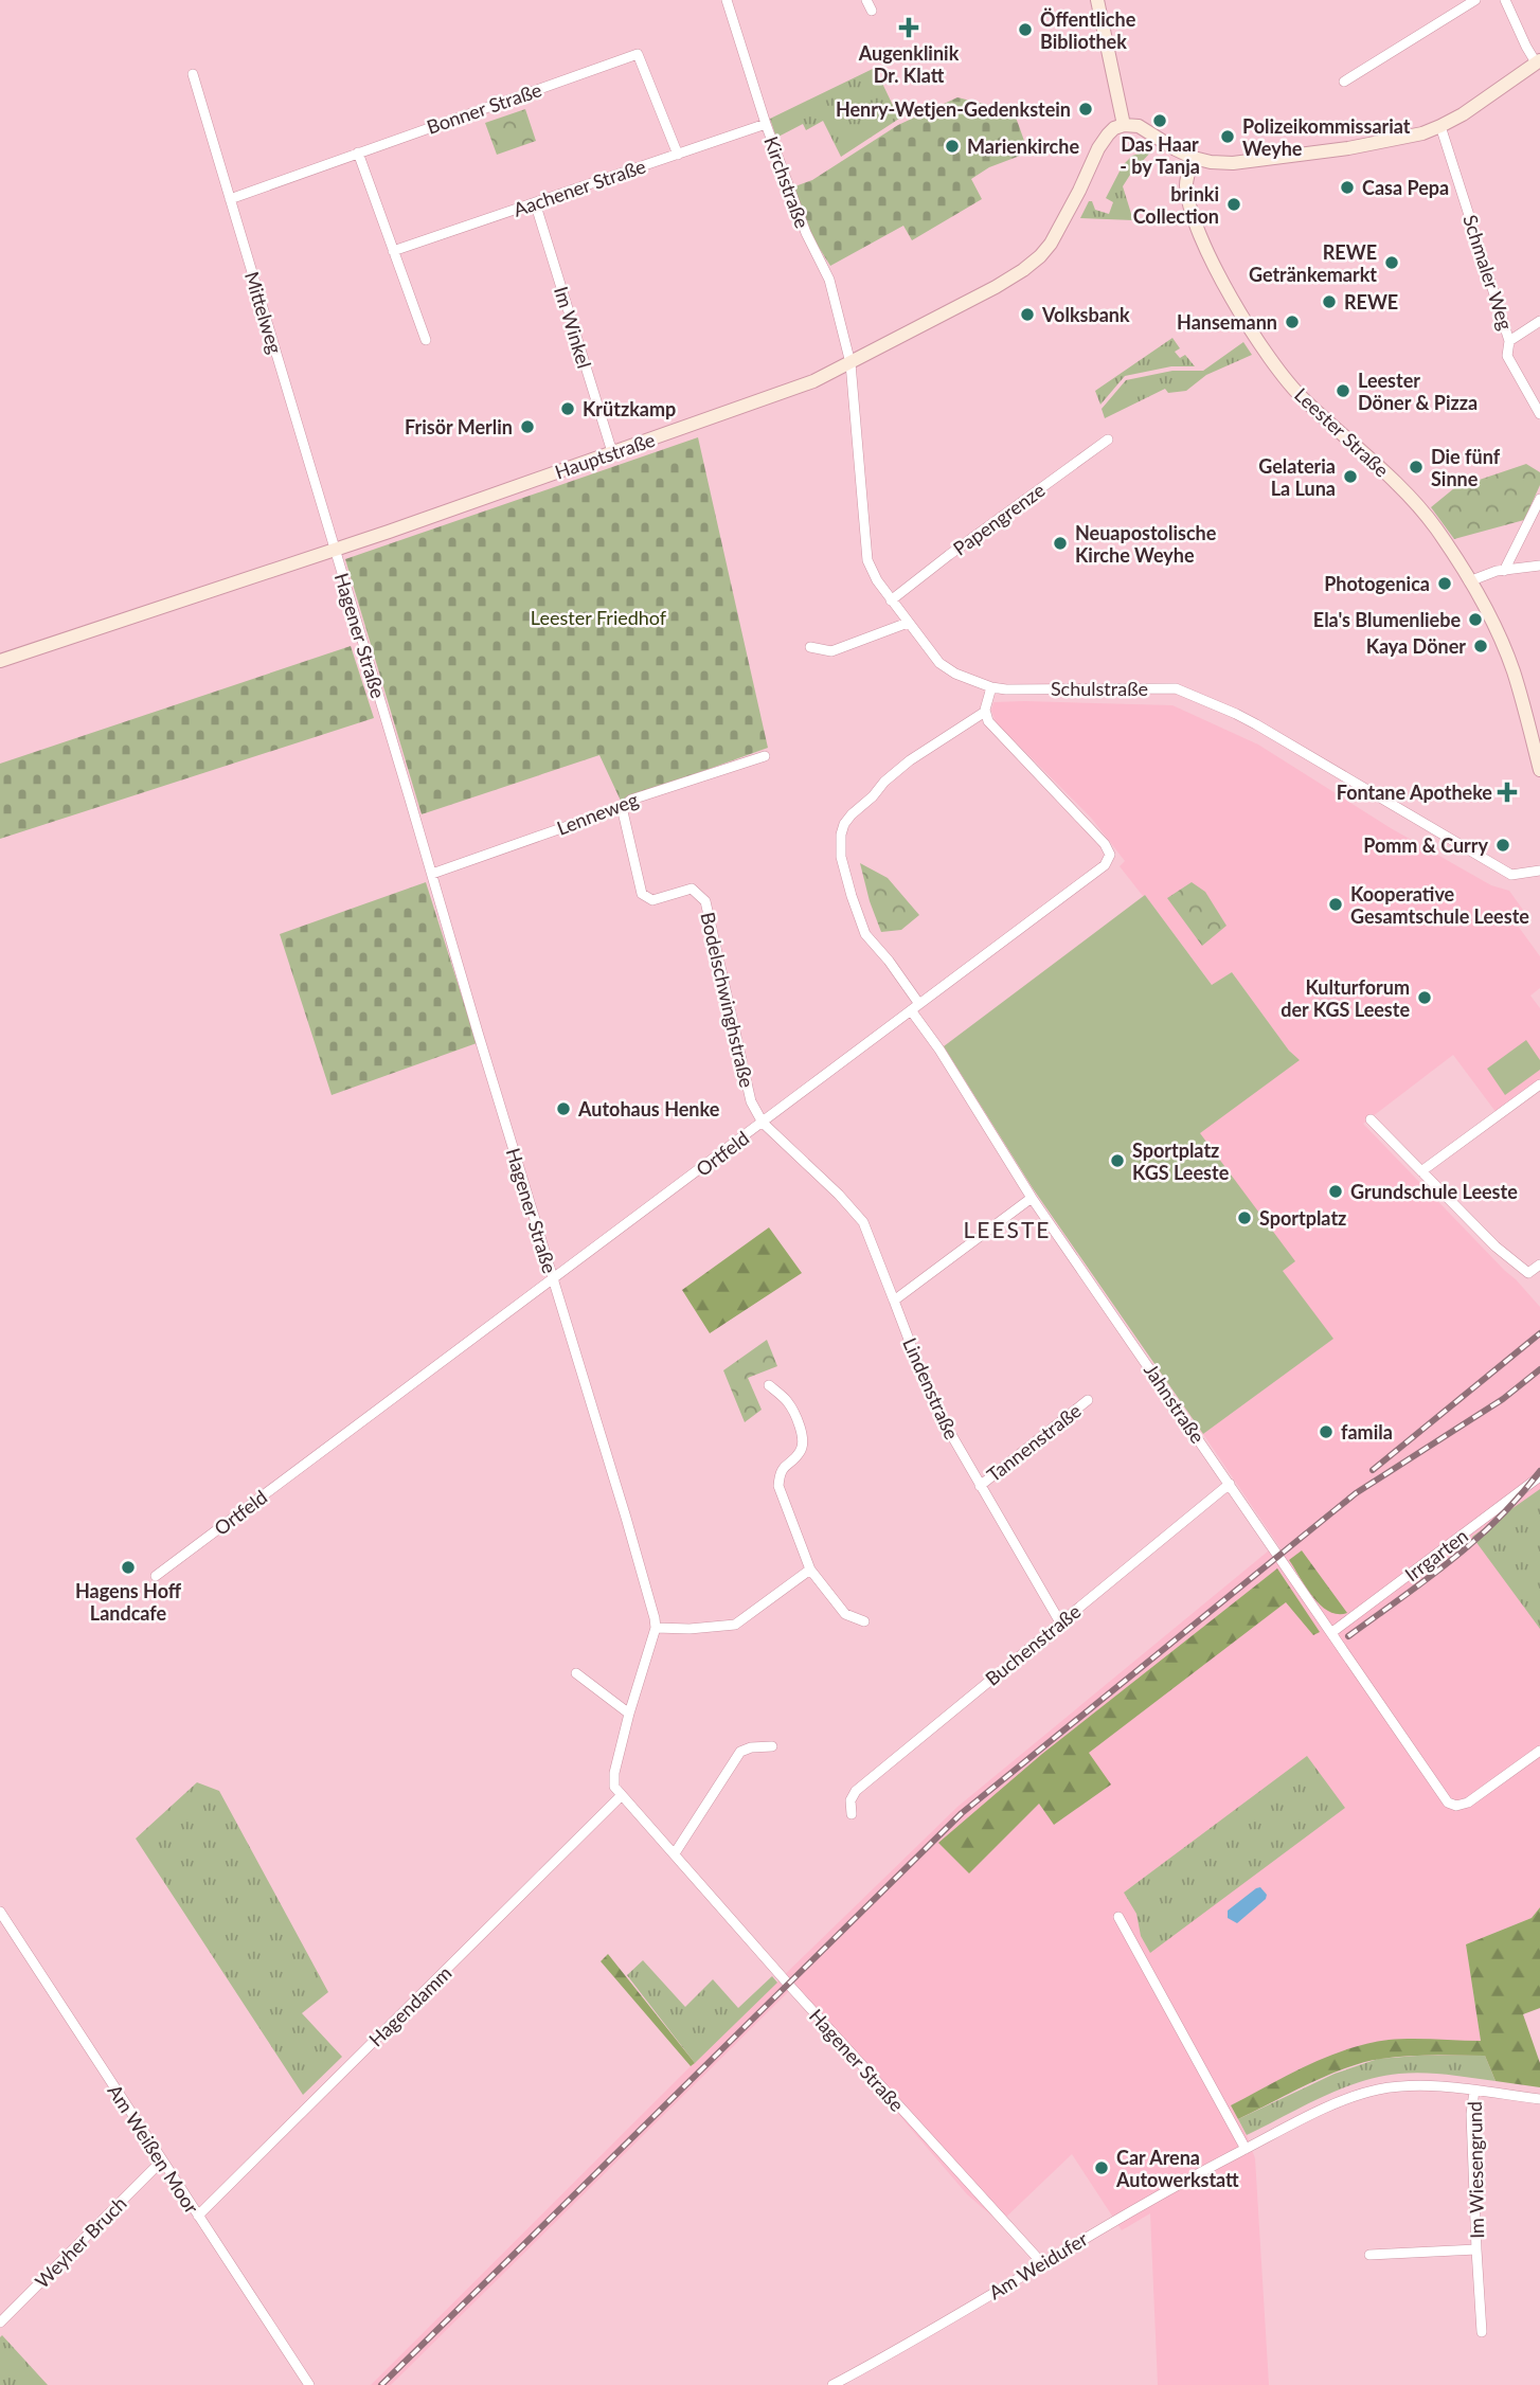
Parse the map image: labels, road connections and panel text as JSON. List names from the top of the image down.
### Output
{
  "streets": {
    "main road": ["Leester Straße", "Hauptstraße"],
    "street": [
      "Bonner Straße",
      "Kirchstraße",
      "Aachener Straße",
      "Schmaler Weg",
      "Mittelweg",
      "Im Winkel",
      "Papengrenze",
      "Hagener Straße",
      "Schulstraße",
      "Lenneweg",
      "Bodelschwinghstraße",
      "Ortfeld",
      "Lindenstraße",
      "Jahnstraße",
      "Tannenstraße",
      "Irrgarten",
      "Buchenstraße",
      "Hagendamm",
      "Am Weißen Moor",
      "Im Wiesengrund",
      "Weyher Bruch",
      "Am Weidufer"
    ]
  },
  "crossings": [
    ["Bonner Straße", "Aachener Straße"],
    ["Bonner Straße", "Mittelweg"],
    ["Kirchstraße", "Aachener Straße"],
    ["Kirchstraße", "Hauptstraße"],
    ["Kirchstraße", "Schulstraße"],
    ["Aachener Straße", "Im Winkel"],
    ["Mittelweg", "Hauptstraße"],
    ["Mittelweg", "Hagener Straße"],
    ["Im Winkel", "Hauptstraße"],
    ["Hauptstraße", "Hagener Straße"],
    ["Hauptstraße", "Schulstraße"],
    ["Papengrenze", "Schulstraße"],
    ["Hagener Straße", "Lenneweg"],
    ["Hagener Straße", "Ortfeld"],
    ["Hagener Straße", "Hagendamm"],
    ["Hagener Straße", "Am Weidufer"],
    ["Lenneweg", "Bodelschwinghstraße"],
    ["Bodelschwinghstraße", "Ortfeld"],
    ["Bodelschwinghstraße", "Lindenstraße"],
    ["Ortfeld", "Lindenstraße"],
    ["Ortfeld", "Jahnstraße"],
    ["Lindenstraße", "Tannenstraße"],
    ["Lindenstraße", "Buchenstraße"],
    ["Jahnstraße", "Irrgarten"],
    ["Jahnstraße", "Buchenstraße"],
    ["Hagendamm", "Am Weißen Moor"],
    ["Am Weißen Moor", "Weyher Bruch"],
    ["Im Wiesengrund", "Am Weidufer"]
  ],
  "districts": ["LEESTE"],
  "parks": ["Leester Friedhof"],
  "places": {
    "health": ["Augenklinik Dr. Klatt", "Fontane Apotheke"],
    "other": [
      "Öffentliche Bibliothek",
      "Henry-Wetjen-Gedenkstein",
      "Das Haar - by Tanja",
      "Polizeikommissariat Weyhe",
      "Marienkirche",
      "Casa Pepa",
      "brinki Collection",
      "REWE Getränkemarkt",
      "REWE",
      "Volksbank",
      "Hansemann",
      "Leester Döner & Pizza",
      "Krützkamp",
      "Frisör Merlin",
      "Die fünf Sinne",
      "Gelateria La Luna",
      "Neuapostolische Kirche Weyhe",
      "Photogenica",
      "Ela's Blumenliebe",
      "Kaya Döner",
      "Pomm & Curry",
      "Kooperative Gesamtschule Leeste",
      "Kulturforum der KGS Leeste",
      "Autohaus Henke",
      "Sportplatz KGS Leeste",
      "Grundschule Leeste",
      "Sportplatz",
      "famila",
      "Hagens Hoff Landcafe",
      "Car Arena Autowerkstatt"
    ]
  }
}
